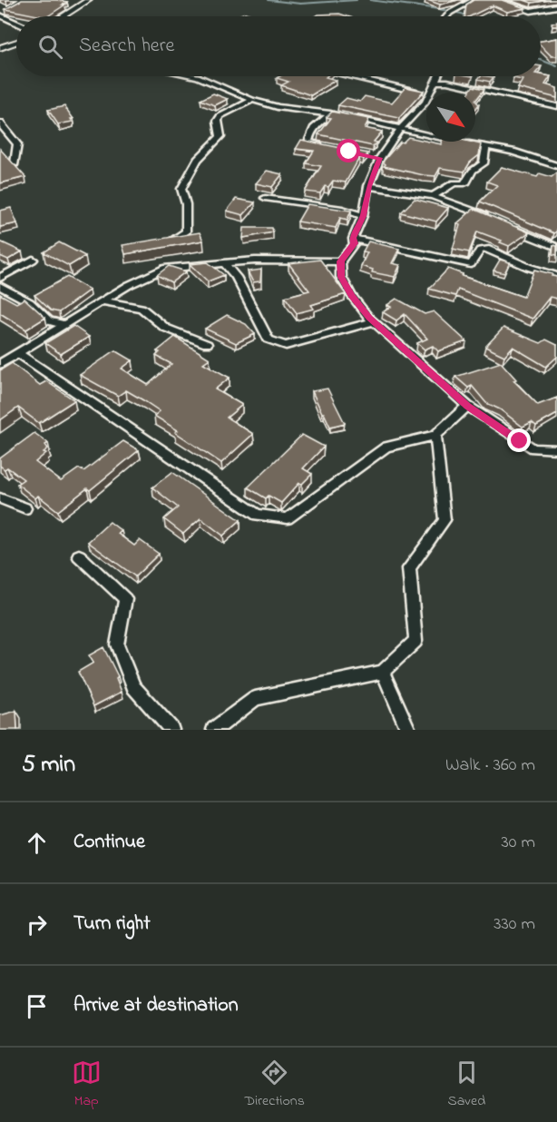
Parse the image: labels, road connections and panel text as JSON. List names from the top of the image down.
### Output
{
  "north": "bottom right",
  "page": {
    "search": "Search here",
    "heading": ["5 min", "Walk · 360 m"],
    "list": [
      ["Continue", "30 m"],
      ["Turn right", "330 m"],
      "Arrive at destination"
    ],
    "nav": ["Map", "Directions", "Saved"]
  }
}
